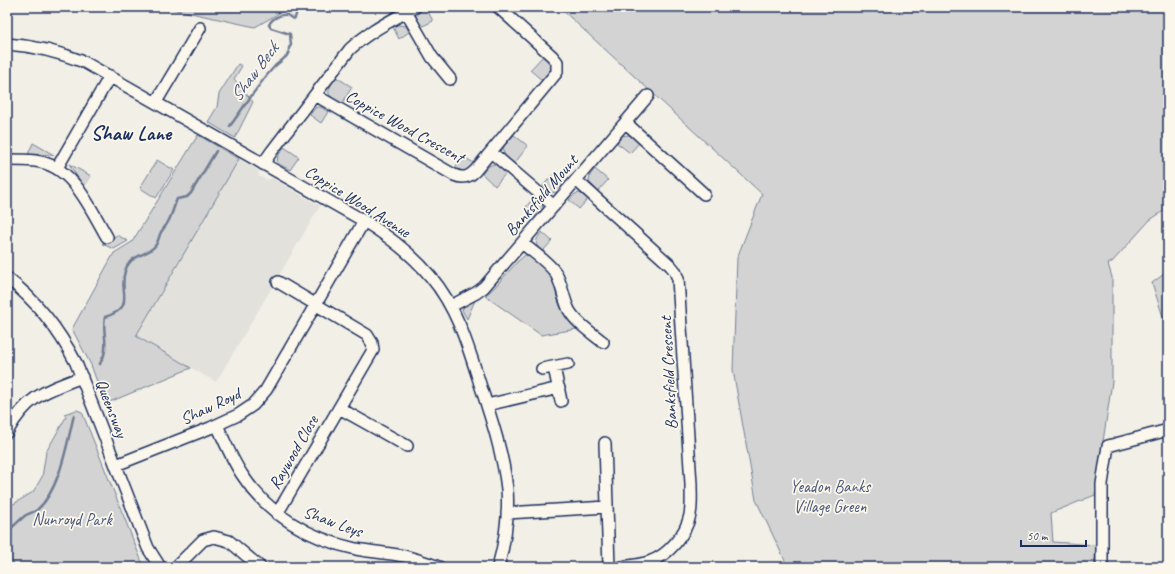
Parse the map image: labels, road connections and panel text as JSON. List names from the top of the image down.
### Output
{
  "streets": {
    "street": [
      "Coppice Wood Crescent",
      "Banksfield Mount",
      "Coppice Wood Avenue",
      "Banksfield Crescent",
      "Shaw Royd",
      "Queensway",
      "Raywood Close",
      "Shaw Leys"
    ]
  },
  "crossings": [
    ["Coppice Wood Crescent", "Coppice Wood Avenue"],
    ["Banksfield Mount", "Coppice Wood Avenue"],
    ["Banksfield Mount", "Banksfield Crescent"],
    ["Coppice Wood Avenue", "Shaw Royd"],
    ["Shaw Royd", "Queensway"],
    ["Shaw Royd", "Raywood Close"],
    ["Shaw Royd", "Shaw Leys"],
    ["Raywood Close", "Shaw Leys"]
  ],
  "districts": ["Shaw Lane"],
  "water": ["Shaw Beck"],
  "parks": ["Yeadon Banks Village Green", "Nunroyd Park"],
  "scale_bar": "50 m"
}
